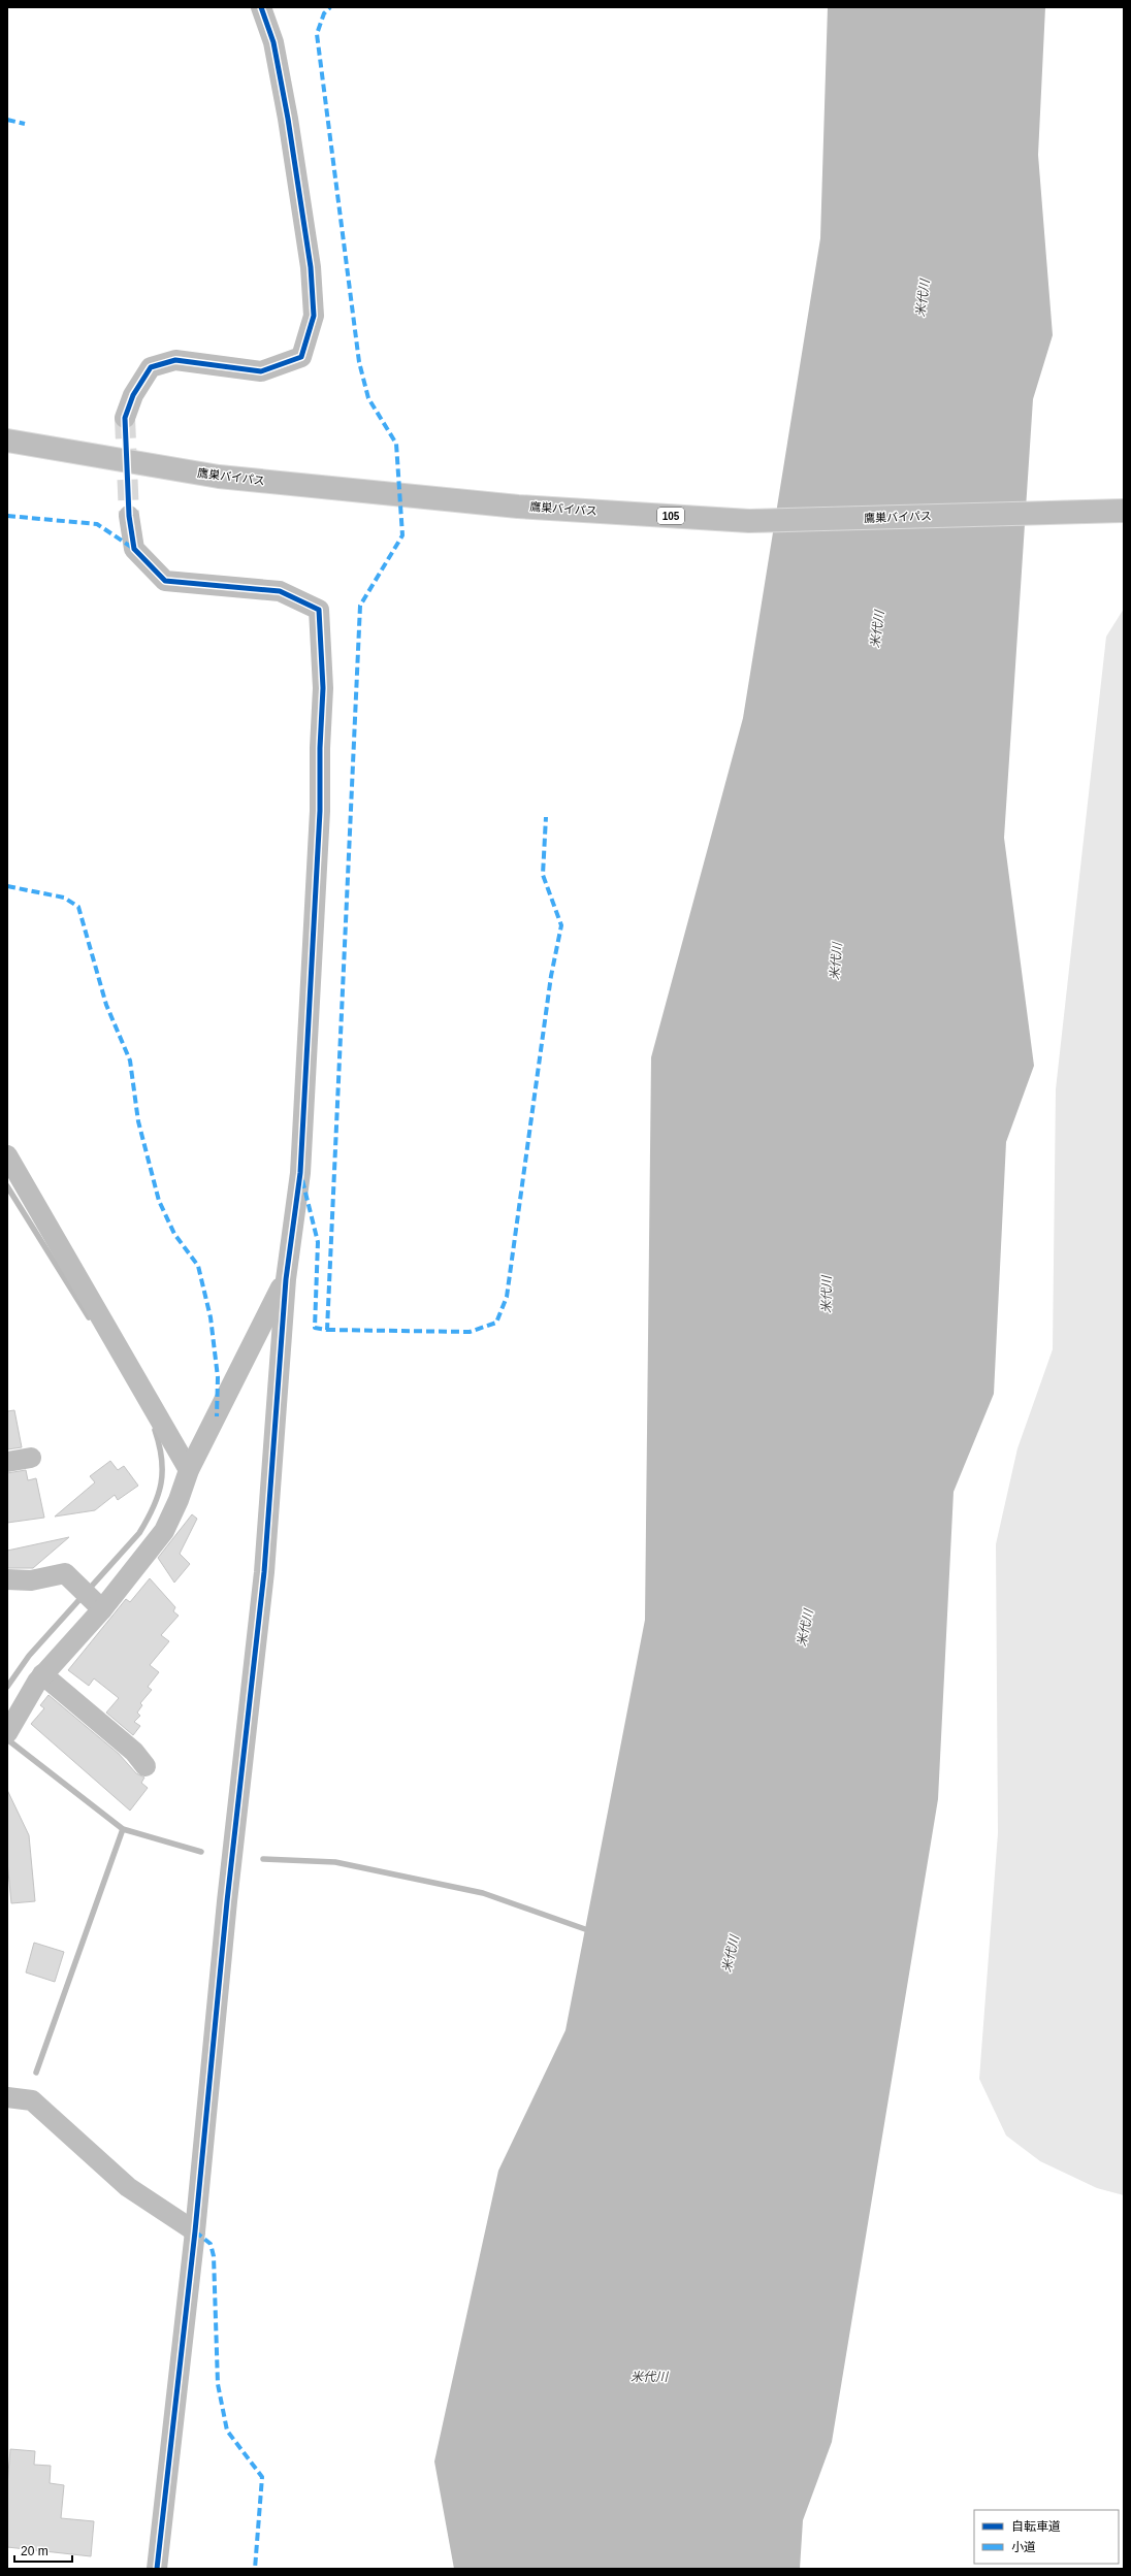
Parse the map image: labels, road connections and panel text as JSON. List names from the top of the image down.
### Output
{
  "streets": {
    "highway": ["鷹巣バイパス", "105"]
  },
  "water": ["米代川"],
  "legend": ["自転車道", "小道"],
  "scale_bar": "20 m"
}
